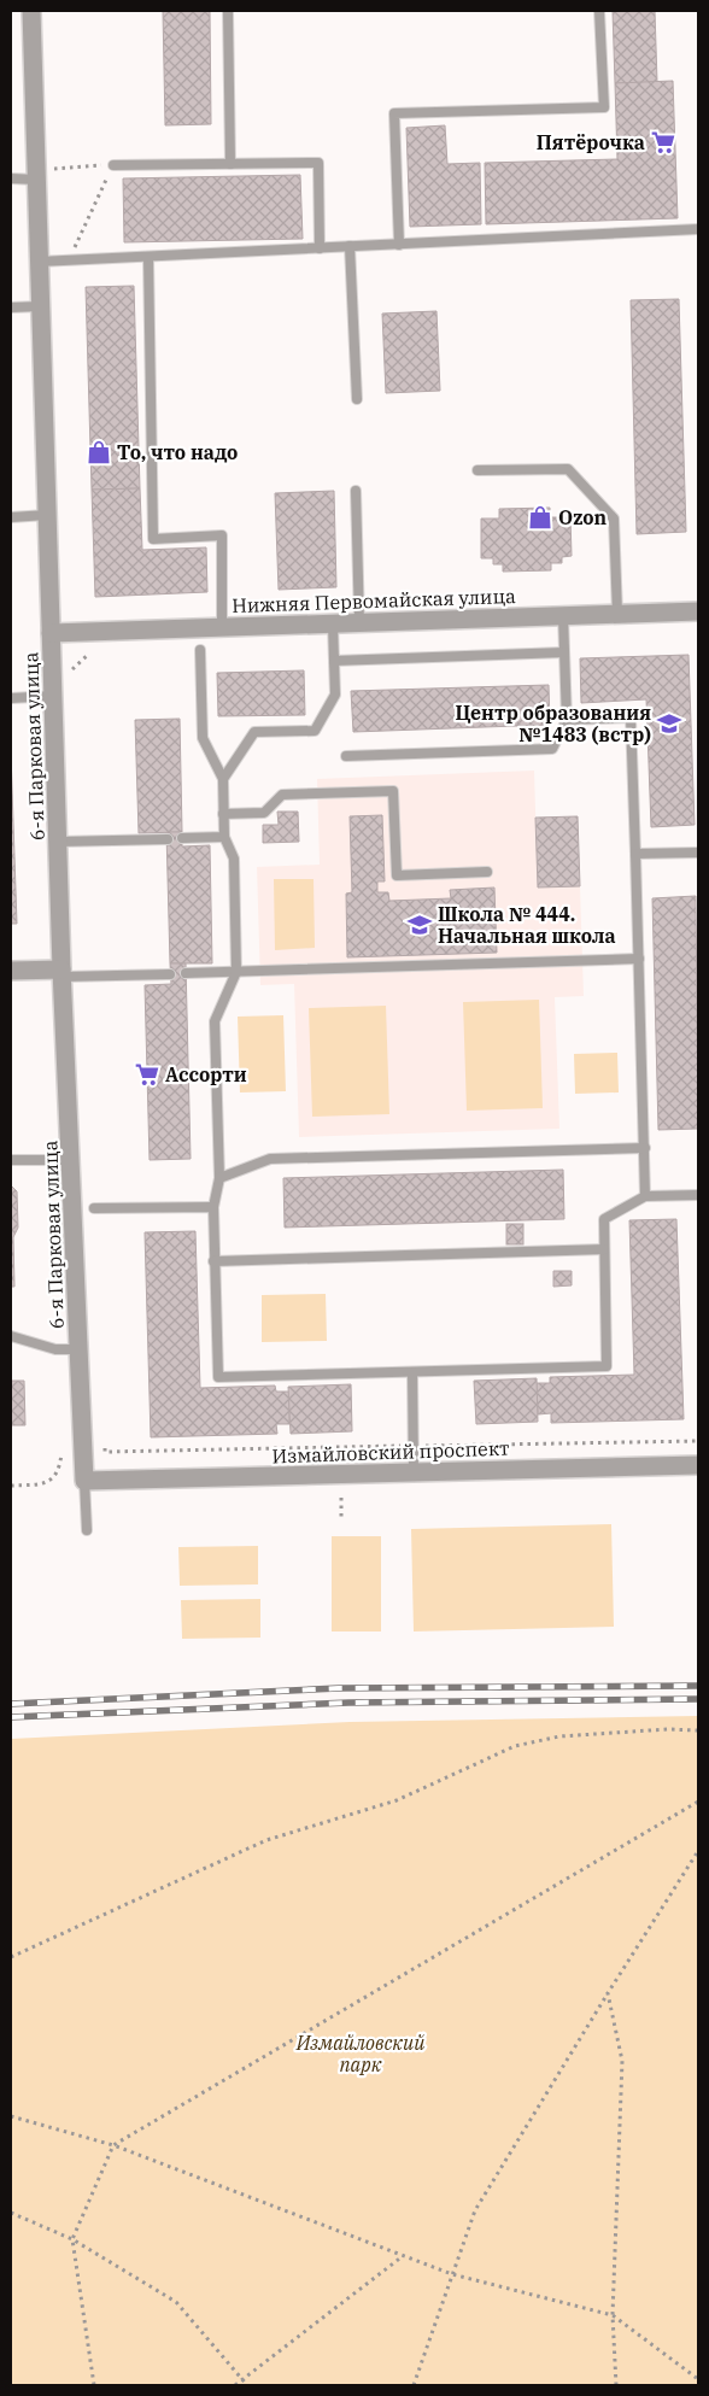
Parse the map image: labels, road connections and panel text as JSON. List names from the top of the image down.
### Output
{
  "streets": {
    "street": ["Нижняя Первомайская улица", "6-я Парковая улица", "Измайловский проспект"]
  },
  "crossings": [
    ["Нижняя Первомайская улица", "6-я Парковая улица"],
    ["6-я Парковая улица", "Измайловский проспект"]
  ],
  "parks": ["Измайловский парк"],
  "places": {
    "supermarket": ["Пятёрочка", "Ассорти"],
    "shop": ["То, что надо", "Ozon"],
    "school or university": ["Центр образования №1483 (встр)", "Школа № 444. Начальная школа"]
  }
}
